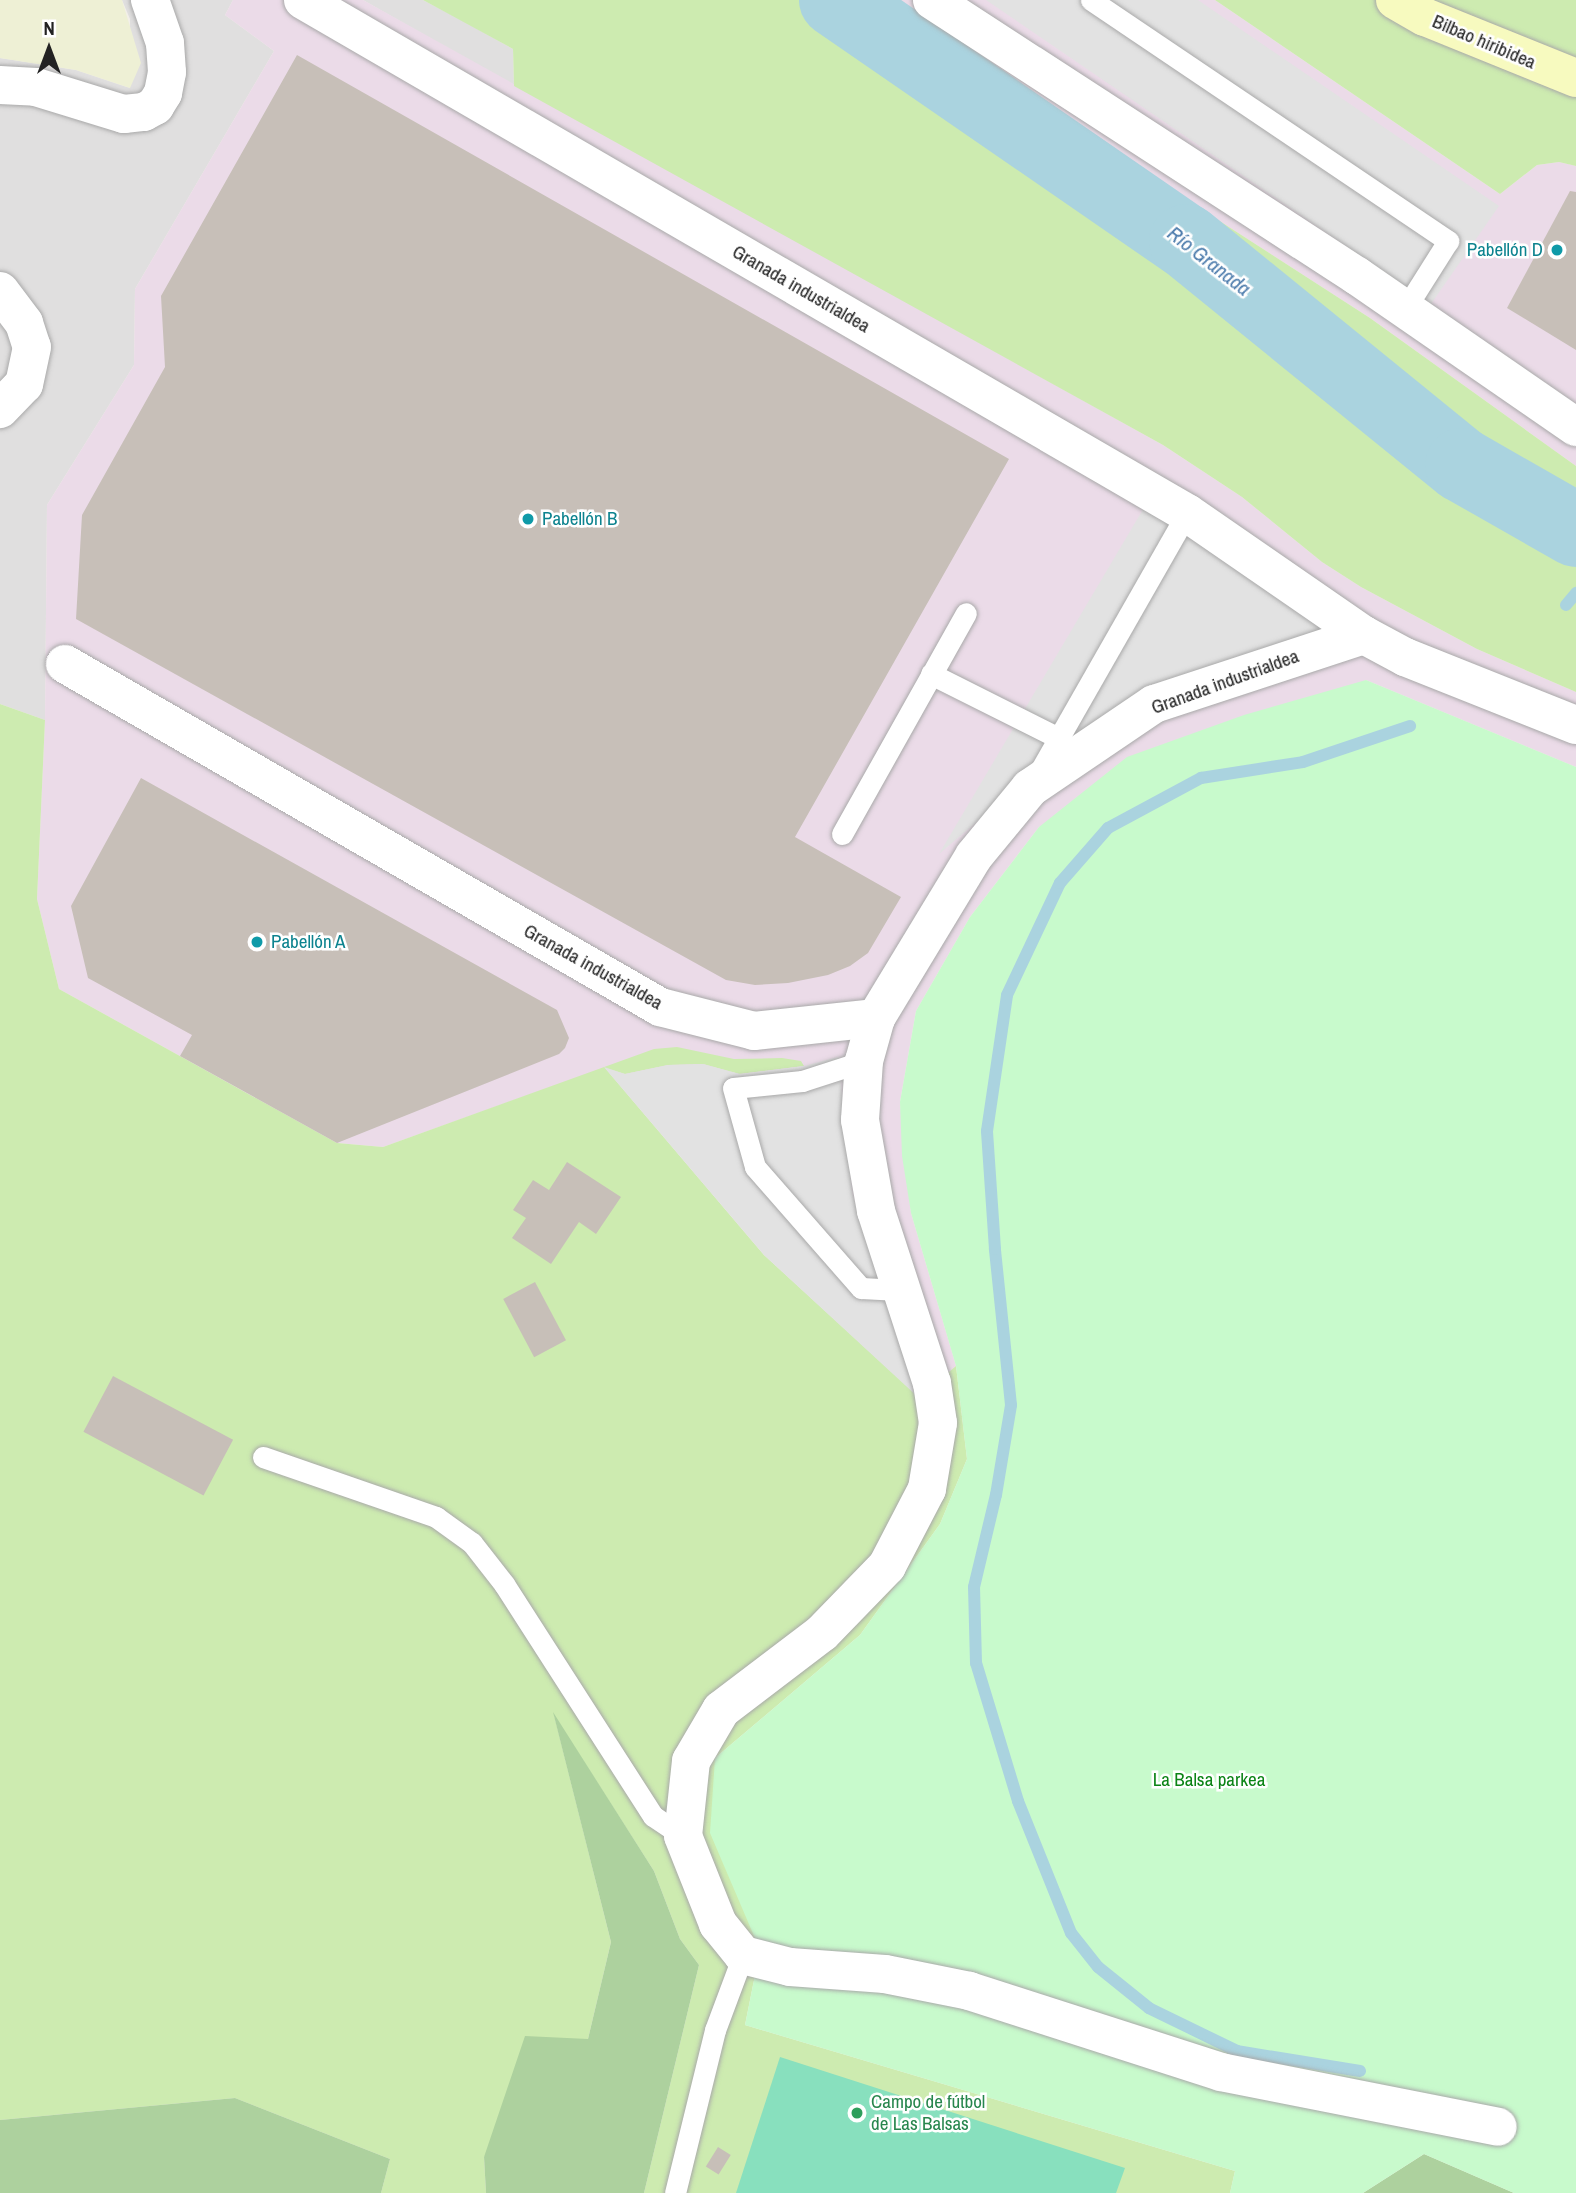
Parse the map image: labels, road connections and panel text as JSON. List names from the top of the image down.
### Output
{
  "streets": {
    "street": ["Bilbao hiribidea", "Granada industrialdea"]
  },
  "water": ["Río Granada"],
  "parks": ["La Balsa parkea"],
  "places": [
    "Pabellón D",
    "Pabellón B",
    "Pabellón A",
    "Campo de fútbol de Las Balsas"
  ],
  "north": "top"
}
